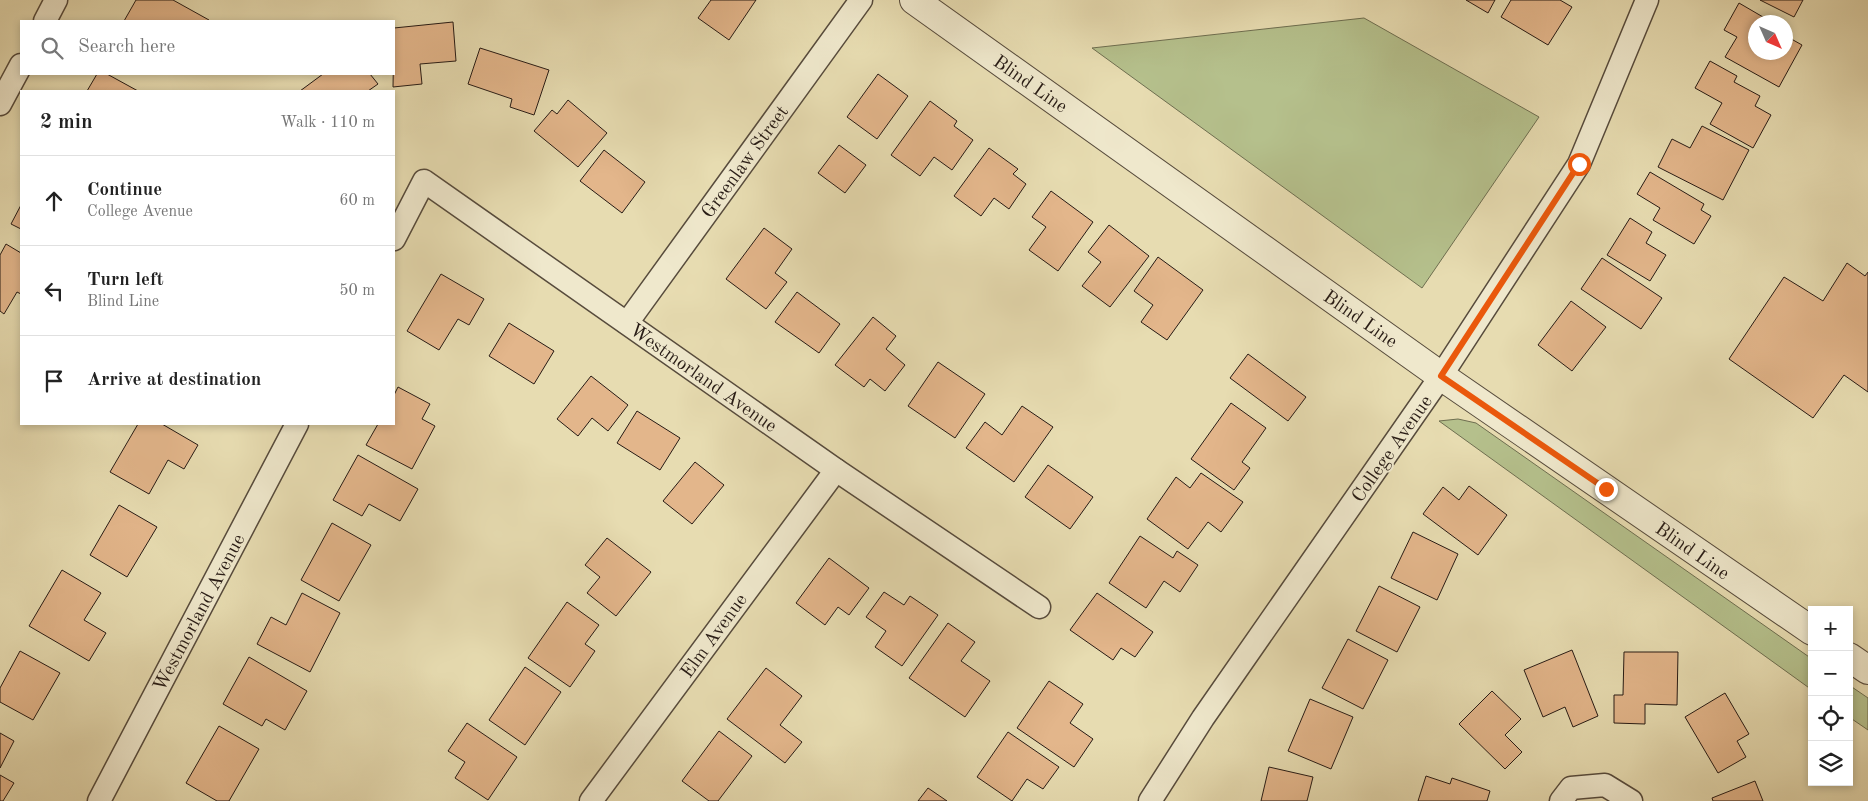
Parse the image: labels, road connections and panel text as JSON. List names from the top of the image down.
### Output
{
  "streets": {
    "street": [
      "Blind Line",
      "Greenlaw Street",
      "Westmorland Avenue",
      "College Avenue",
      "Elm Avenue"
    ]
  },
  "crossings": [
    ["Blind Line", "College Avenue"],
    ["Greenlaw Street", "Westmorland Avenue"],
    ["Westmorland Avenue", "Elm Avenue"]
  ],
  "north": "bottom right",
  "page": {
    "search": "Search here",
    "heading": ["2 min", "Walk · 110 m"],
    "list": [
      ["Continue", "College Avenue", "60 m"],
      ["Turn left", "Blind Line", "50 m"],
      "Arrive at destination"
    ],
    "map_buttons": ["+", "−"]
  }
}
